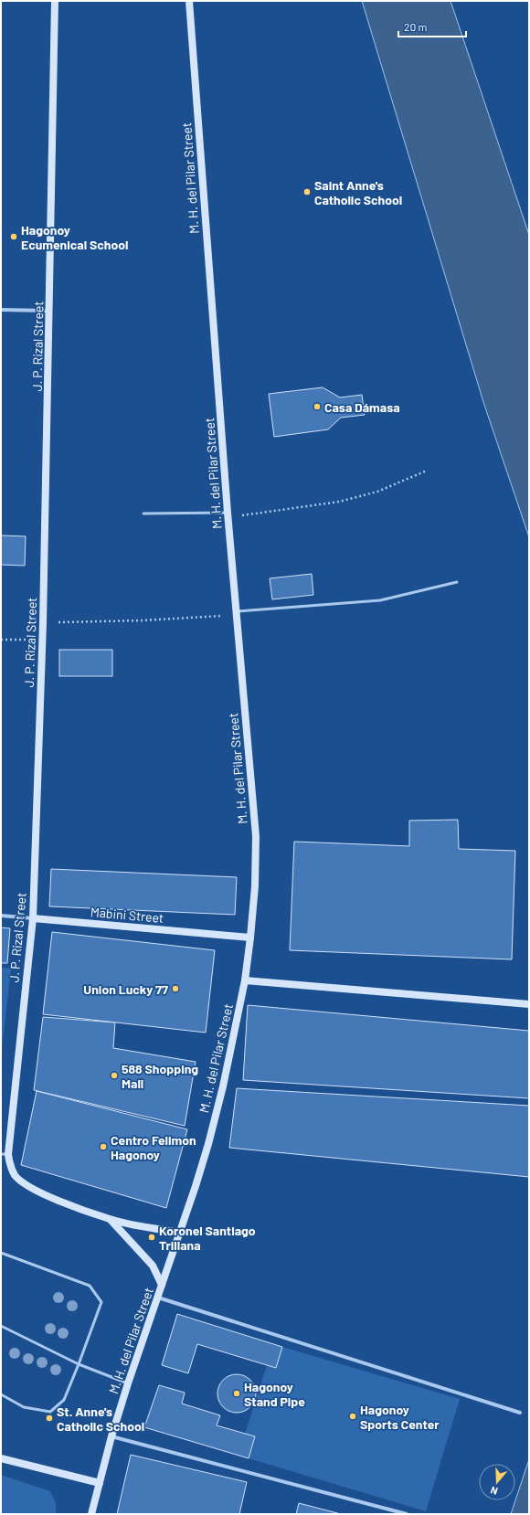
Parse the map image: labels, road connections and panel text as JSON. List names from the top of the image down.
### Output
{
  "streets": {
    "street": ["M. H. del Pilar Street", "J. P. Rizal Street", "Mabini Street"]
  },
  "crossings": [
    ["M. H. del Pilar Street", "J. P. Rizal Street"],
    ["M. H. del Pilar Street", "Mabini Street"],
    ["J. P. Rizal Street", "Mabini Street"]
  ],
  "places": [
    "Saint Anne's Catholic School",
    "Hagonoy Ecumenical School",
    "Casa Dámasa",
    "Union Lucky 77",
    "588 Shopping Mall",
    "Centro Felimon Hagonoy",
    "Koronel Santiago Trillana",
    "Hagonoy Stand Pipe",
    "Hagonoy Sports Center",
    "St. Anne's Catholic School"
  ],
  "scale_bar": "20 m",
  "north": "bottom"
}
